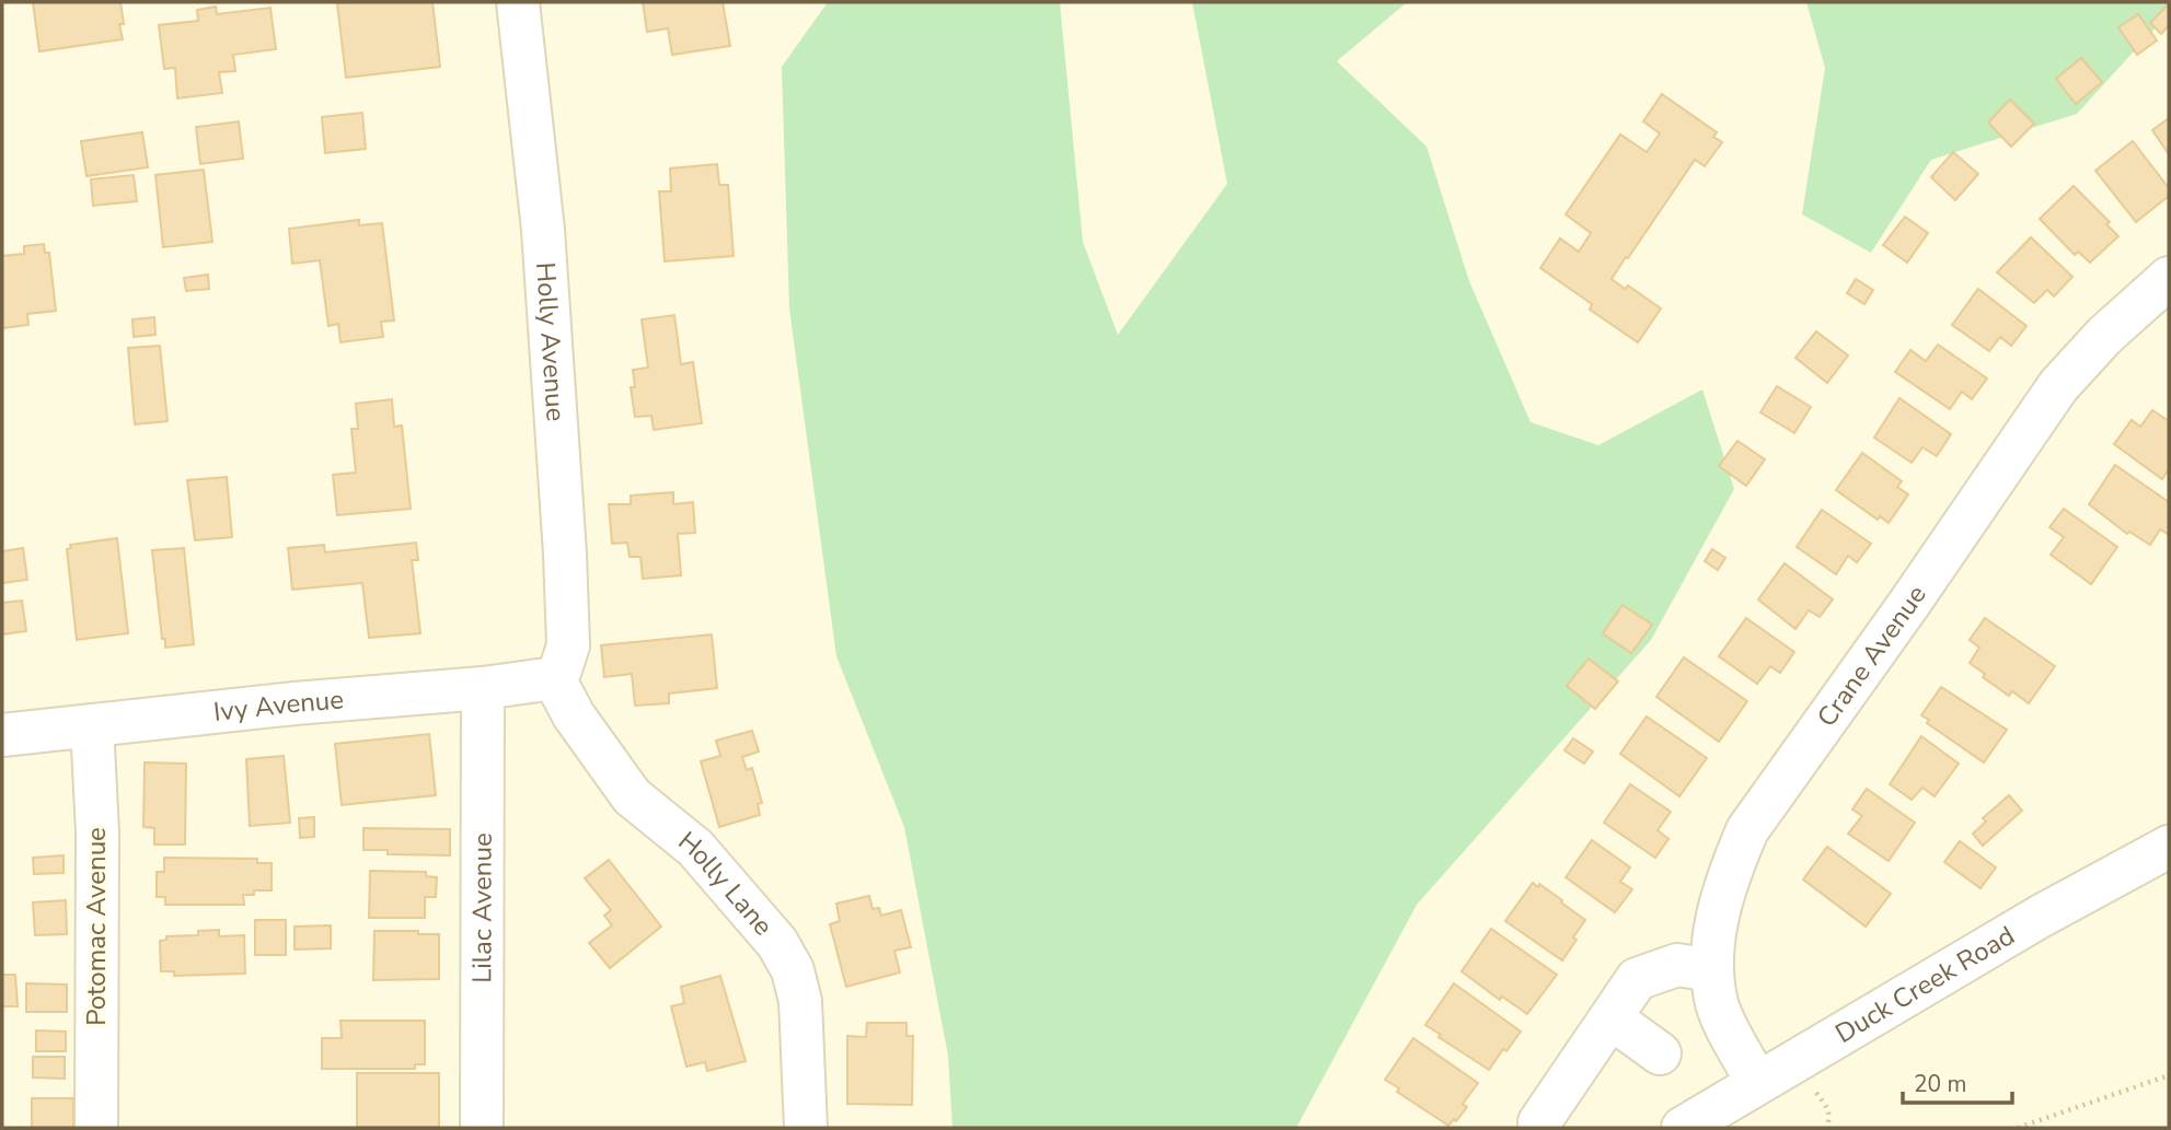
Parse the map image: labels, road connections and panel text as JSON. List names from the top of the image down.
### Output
{
  "streets": {
    "street": [
      "Holly Avenue",
      "Crane Avenue",
      "Ivy Avenue",
      "Holly Lane",
      "Lilac Avenue",
      "Potomac Avenue",
      "Duck Creek Road"
    ]
  },
  "crossings": [
    ["Holly Avenue", "Ivy Avenue"],
    ["Holly Avenue", "Holly Lane"],
    ["Crane Avenue", "Duck Creek Road"],
    ["Ivy Avenue", "Holly Lane"],
    ["Ivy Avenue", "Lilac Avenue"],
    ["Ivy Avenue", "Potomac Avenue"]
  ],
  "scale_bar": "20 m"
}
